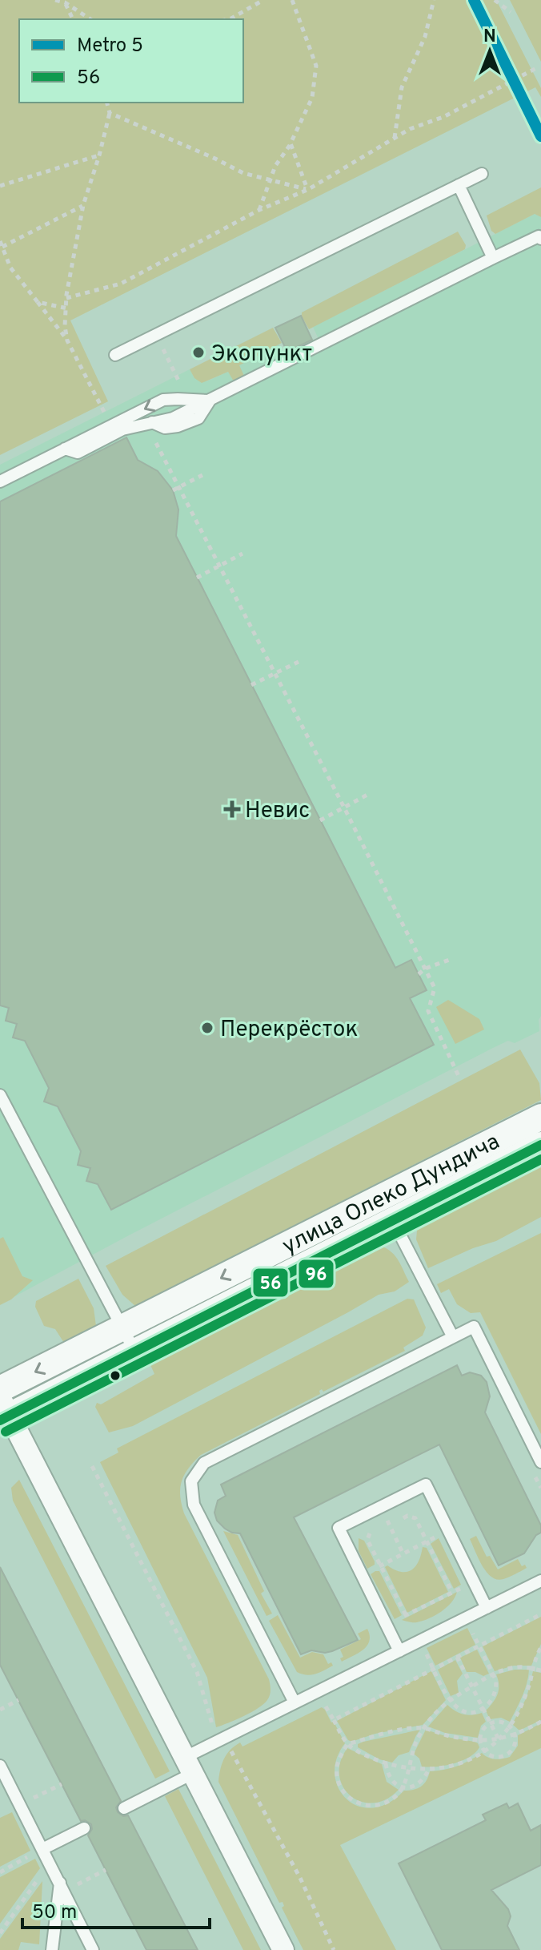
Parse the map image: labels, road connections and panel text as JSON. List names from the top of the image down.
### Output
{
  "streets": {
    "street": ["улица Олеко Дундича"]
  },
  "places": {
    "other": ["Экопункт", "Перекрёсток"],
    "health": ["Невис"]
  },
  "lines": ["metro line 5", "transit line 56", "transit line 96"],
  "legend": ["Metro 5", "56"],
  "scale_bar": "50 m",
  "north": "top"
}
